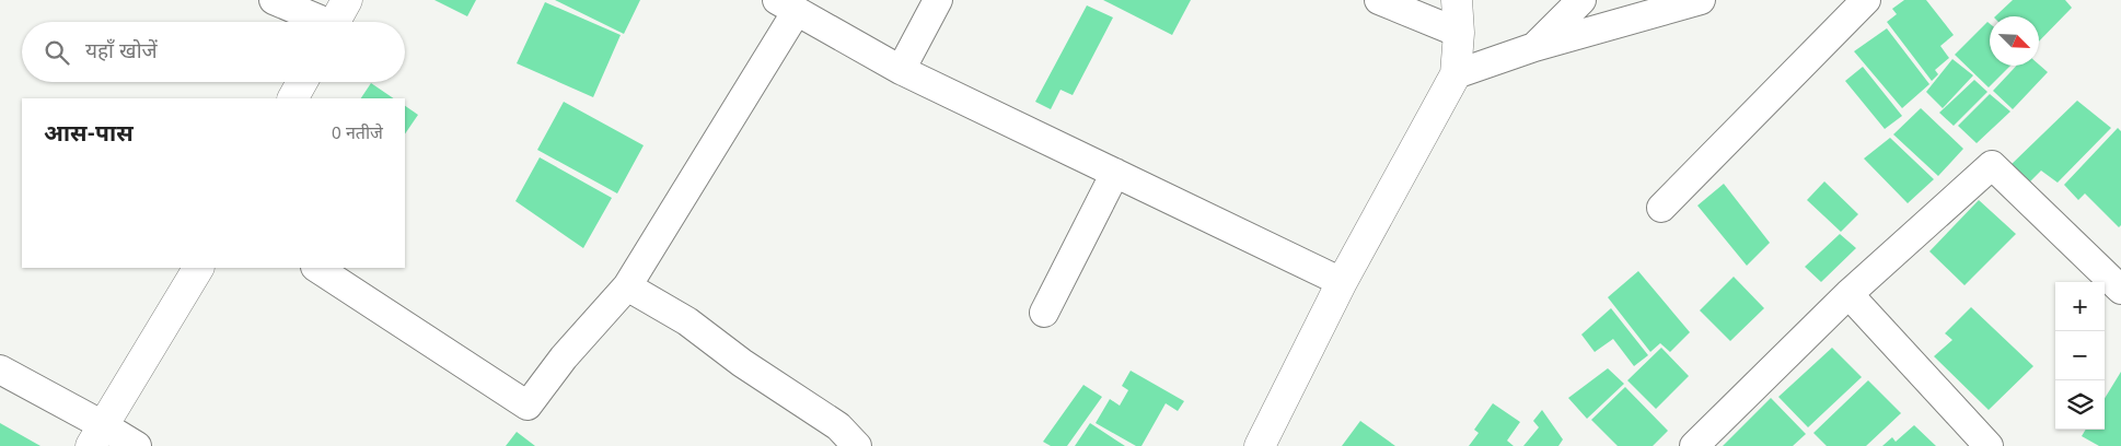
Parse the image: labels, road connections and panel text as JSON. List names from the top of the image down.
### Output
{
  "north": "bottom right",
  "page": {
    "search": "यहाँ खोजें",
    "heading": ["आस-पास", "0 नतीजे"],
    "map_buttons": ["+", "−"]
  }
}
